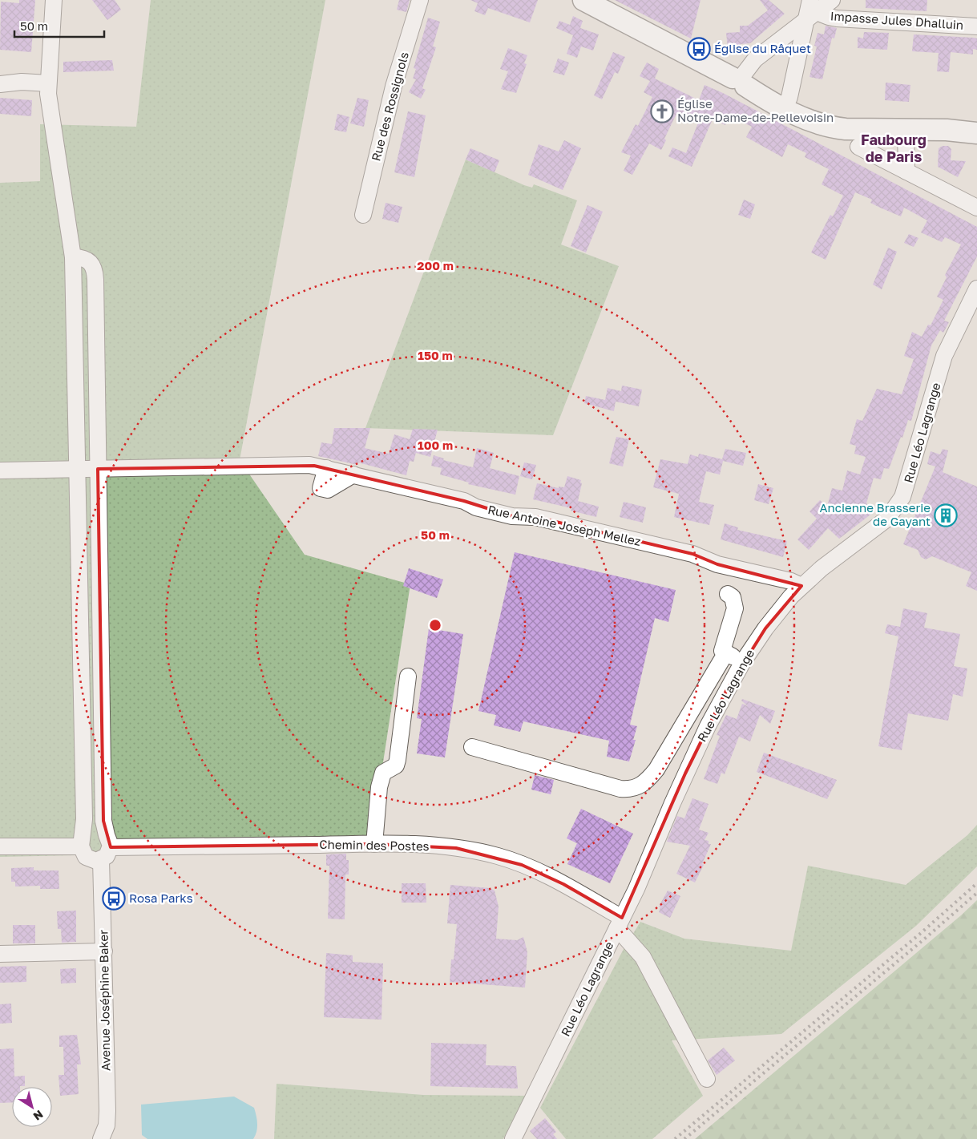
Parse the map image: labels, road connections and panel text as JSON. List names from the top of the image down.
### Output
{
  "streets": {
    "street": [
      "Impasse Jules Dhalluin",
      "Rue des Rossignols",
      "Rue Léo Lagrange",
      "Rue Antoine Joseph Mellez",
      "Chemin des Postes",
      "Avenue Joséphine Baker"
    ]
  },
  "crossings": [
    ["Rue Léo Lagrange", "Rue Antoine Joseph Mellez"],
    ["Rue Léo Lagrange", "Chemin des Postes"],
    ["Rue Antoine Joseph Mellez", "Avenue Joséphine Baker"],
    ["Chemin des Postes", "Avenue Joséphine Baker"]
  ],
  "districts": ["Faubourg de Paris"],
  "places": {
    "bus stop": ["Église du Râquet", "Rosa Parks"],
    "church": ["Église Notre-Dame-de-Pellevoisin"],
    "building": ["Ancienne Brasserie de Gayant"]
  },
  "scale_bar": "50 m",
  "north": "bottom right",
  "rings": [
    "200 m",
    "150 m",
    "100 m",
    "50 m"
  ]
}
